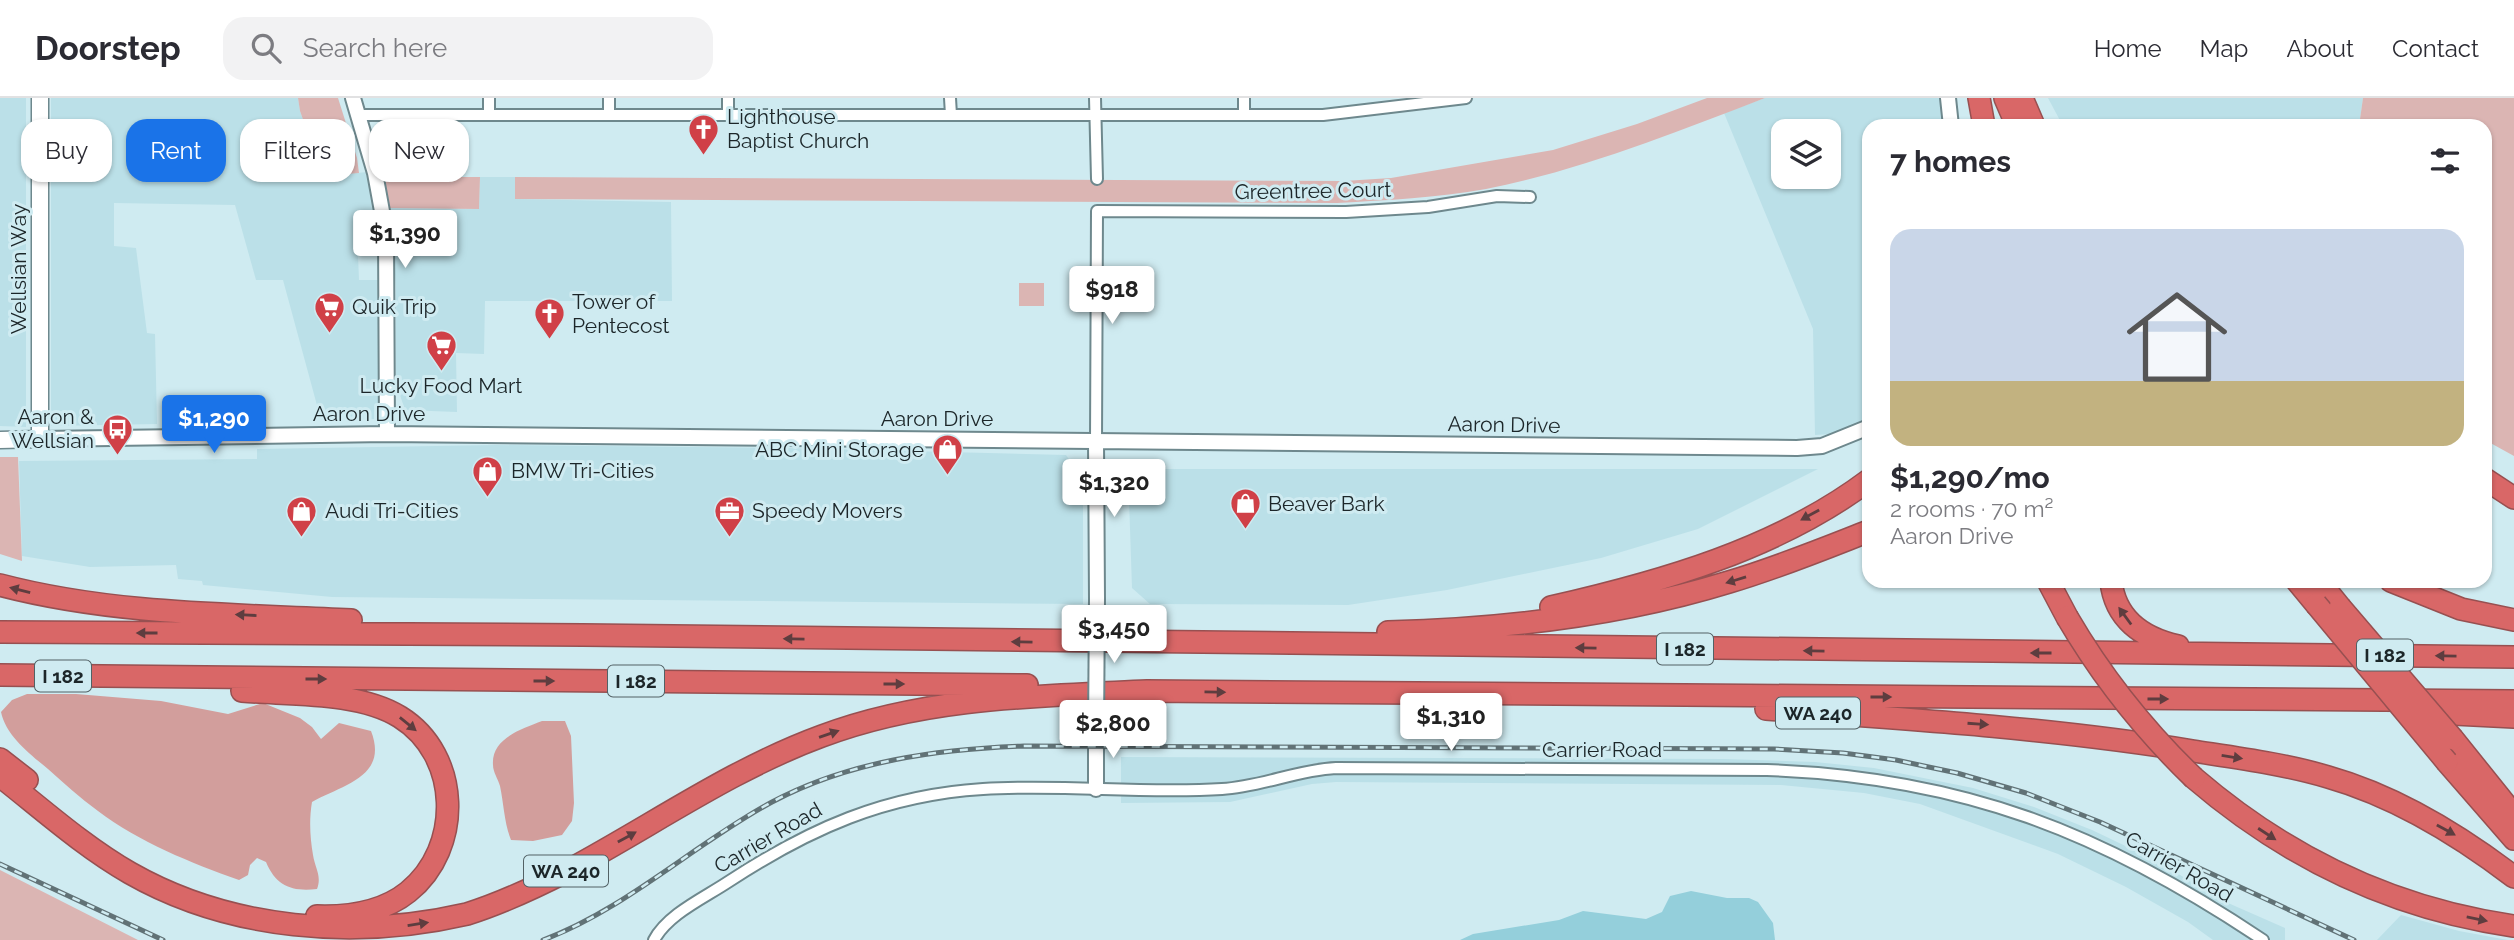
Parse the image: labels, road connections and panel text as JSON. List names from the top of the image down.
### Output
{
  "streets": {
    "highway": ["I 182", "WA 240"],
    "main road": ["Wellsian Way", "Aaron Drive"],
    "street": ["Greentree Court", "Carrier Road"]
  },
  "crossings": [
    ["Greentree Court", "Aaron Drive"],
    ["Wellsian Way", "Aaron Drive"],
    ["I 182", "WA 240"]
  ],
  "places": {
    "church": ["Lighthouse Baptist Church", "Tower of Pentecost"],
    "supermarket": ["Quik Trip", "Lucky Food Mart"],
    "bus stop": ["Aaron & Wellsian"],
    "shop": [
      "ABC Mini Storage",
      "BMW Tri-Cities",
      "Beaver Bark",
      "Audi Tri-Cities"
    ],
    "office": ["Speedy Movers"]
  },
  "page": {
    "header": "Doorstep",
    "search": "Search here",
    "nav": [
      "Home",
      "Map",
      "About",
      "Contact"
    ],
    "chip": [
      "Buy",
      "Rent",
      "Filters",
      "New"
    ],
    "heading": "7 homes",
    "list": [
      {
        "name": "$1,290/mo",
        "note": "2 rooms · 70 m² · Aaron Drive"
      }
    ],
    "price": [
      "$1,390",
      "$918",
      "$1,290",
      "$1,320",
      "$3,450",
      "$1,310",
      "$2,800"
    ]
  }
}
